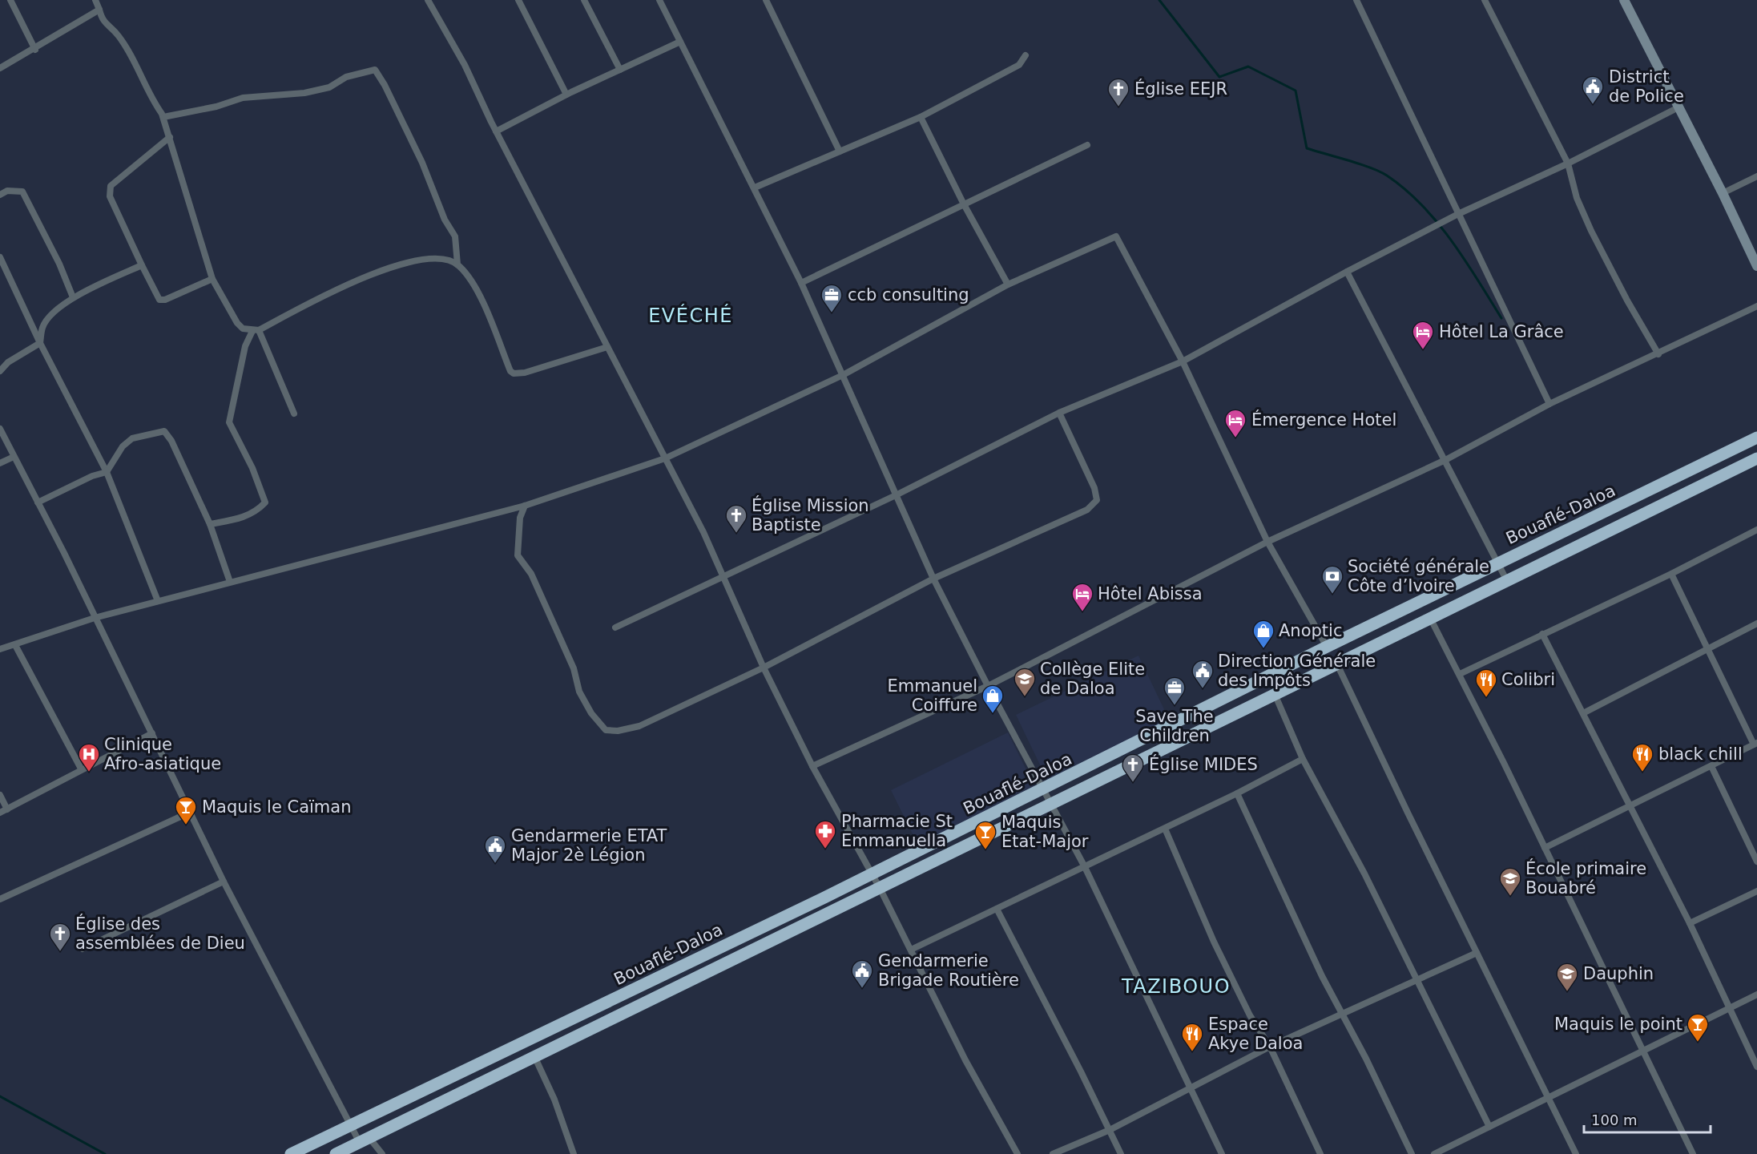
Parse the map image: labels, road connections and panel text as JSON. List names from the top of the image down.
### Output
{
  "streets": {
    "highway": ["Bouaflé-Daloa"]
  },
  "districts": ["EVÉCHÉ", "TAZIBOUO"],
  "places": {
    "public building": [
      "District de Police",
      "Direction Générale des Impôts",
      "Gendarmerie ETAT Major 2è Légion",
      "Gendarmerie Brigade Routière"
    ],
    "church": [
      "Église EEJR",
      "Église Mission Baptiste",
      "Église MIDES",
      "Église des assemblées de Dieu"
    ],
    "office": ["ccb consulting", "Save The Children"],
    "hotel": ["Hôtel La Grâce", "Émergence Hotel", "Hôtel Abissa"],
    "bank": ["Société générale Côte d’Ivoire"],
    "shop": ["Anoptic", "Emmanuel Coiffure"],
    "school or university": ["Collège Elite de Daloa", "École primaire Bouabré", "Dauphin"],
    "restaurant": ["Colibri", "black chill", "Espace Akye Daloa"],
    "hospital": ["Clinique Afro-asiatique"],
    "bar": ["Maquis le Caïman", "Maquis Etat-Major", "Maquis le point"],
    "pharmacy": ["Pharmacie St Emmanuella"]
  },
  "scale_bar": "100 m"
}
